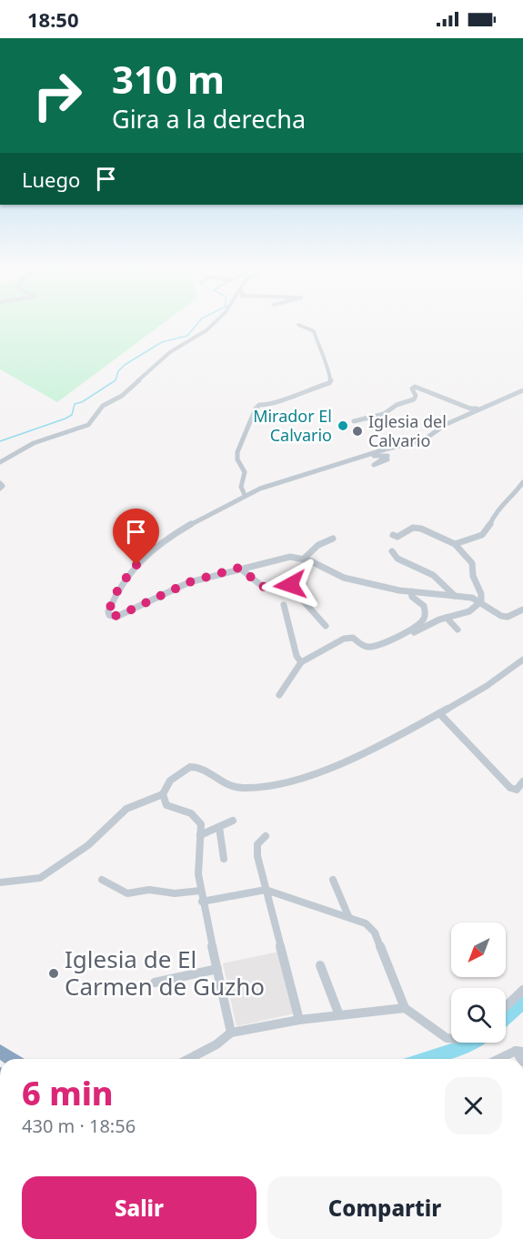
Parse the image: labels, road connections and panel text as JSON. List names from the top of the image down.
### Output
{
  "places": ["Mirador El Calvario", "Iglesia del Calvario", "Iglesia de El Carmen de Guzho"],
  "north": "bottom left",
  "page": {
    "status": "18:50",
    "turn": ["310 m", "Gira a la derecha"],
    "then": "Luego",
    "heading": ["6 min", "430 m · 18:56"],
    "buttons": ["Salir", "Compartir"]
  }
}
